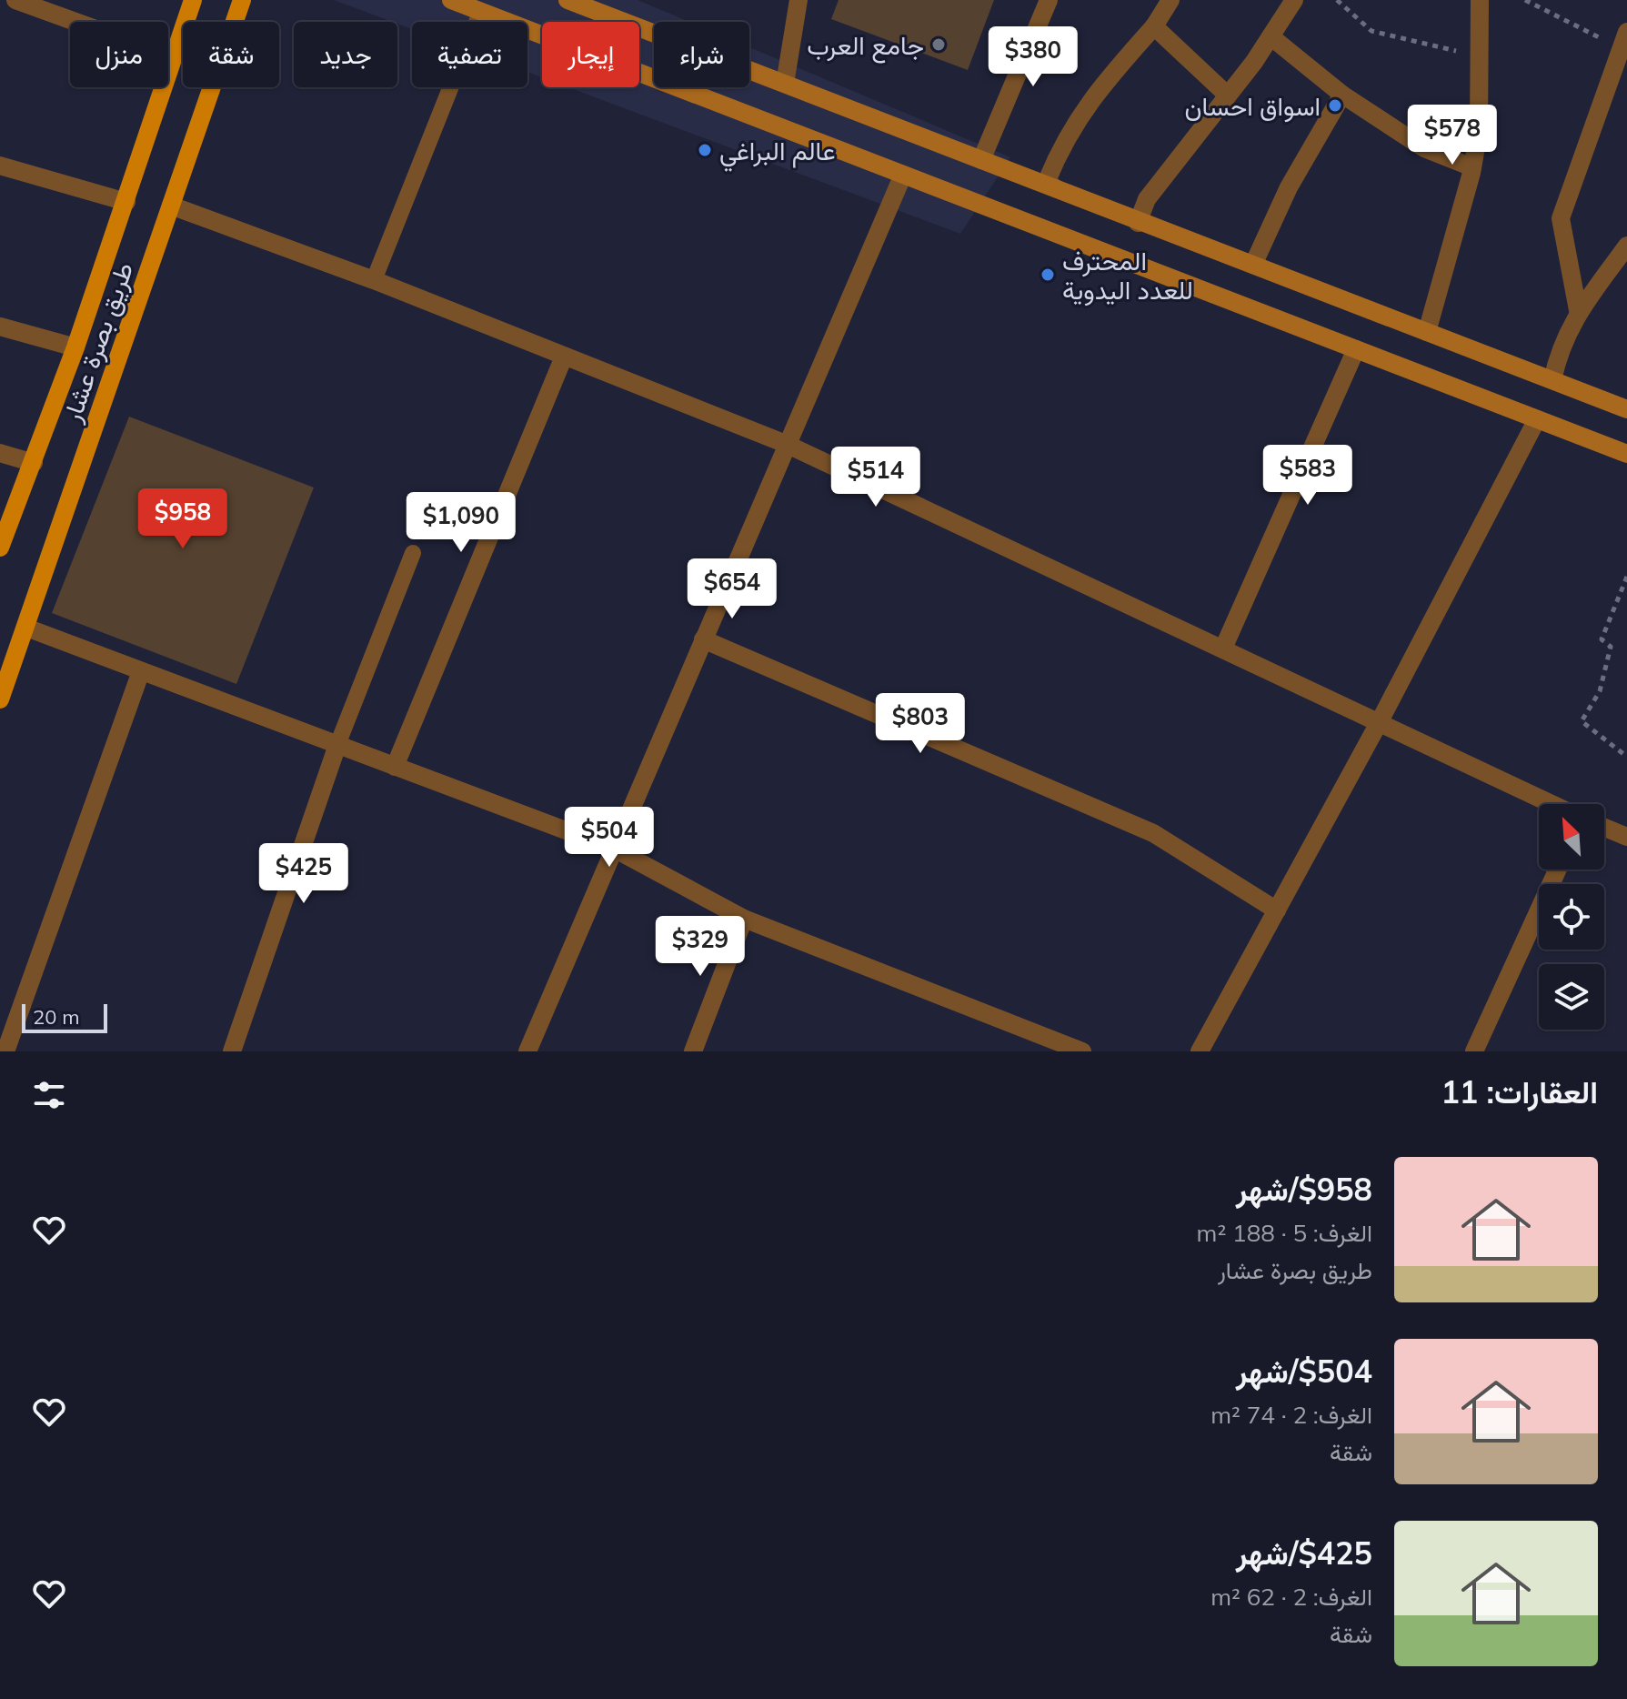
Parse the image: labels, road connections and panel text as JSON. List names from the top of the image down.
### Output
{
  "streets": {
    "main road": ["طريق بصرة عشار"]
  },
  "places": [
    "جامع العرب",
    "اسواق احسان",
    "عالم البراغي",
    "المحترف للعدد اليدوية"
  ],
  "scale_bar": "20 m",
  "north": "top left",
  "page": {
    "chip": [
      "شراء",
      "إيجار",
      "تصفية",
      "جديد",
      "شقة",
      "منزل"
    ],
    "price": [
      "$380",
      "$578",
      "$583",
      "$514",
      "$958",
      "$1,090",
      "$654",
      "$803",
      "$504",
      "$425",
      "$329"
    ],
    "scale": "20 m",
    "heading": "العقارات: 11",
    "list": [
      {
        "name": "$958/شهر",
        "note": "الغرف: 5 · 188 m² · طريق بصرة عشار"
      },
      {
        "name": "$504/شهر",
        "note": "الغرف: 2 · 74 m² · شقة"
      },
      {
        "name": "$425/شهر",
        "note": "الغرف: 2 · 62 m² · شقة"
      }
    ]
  }
}
